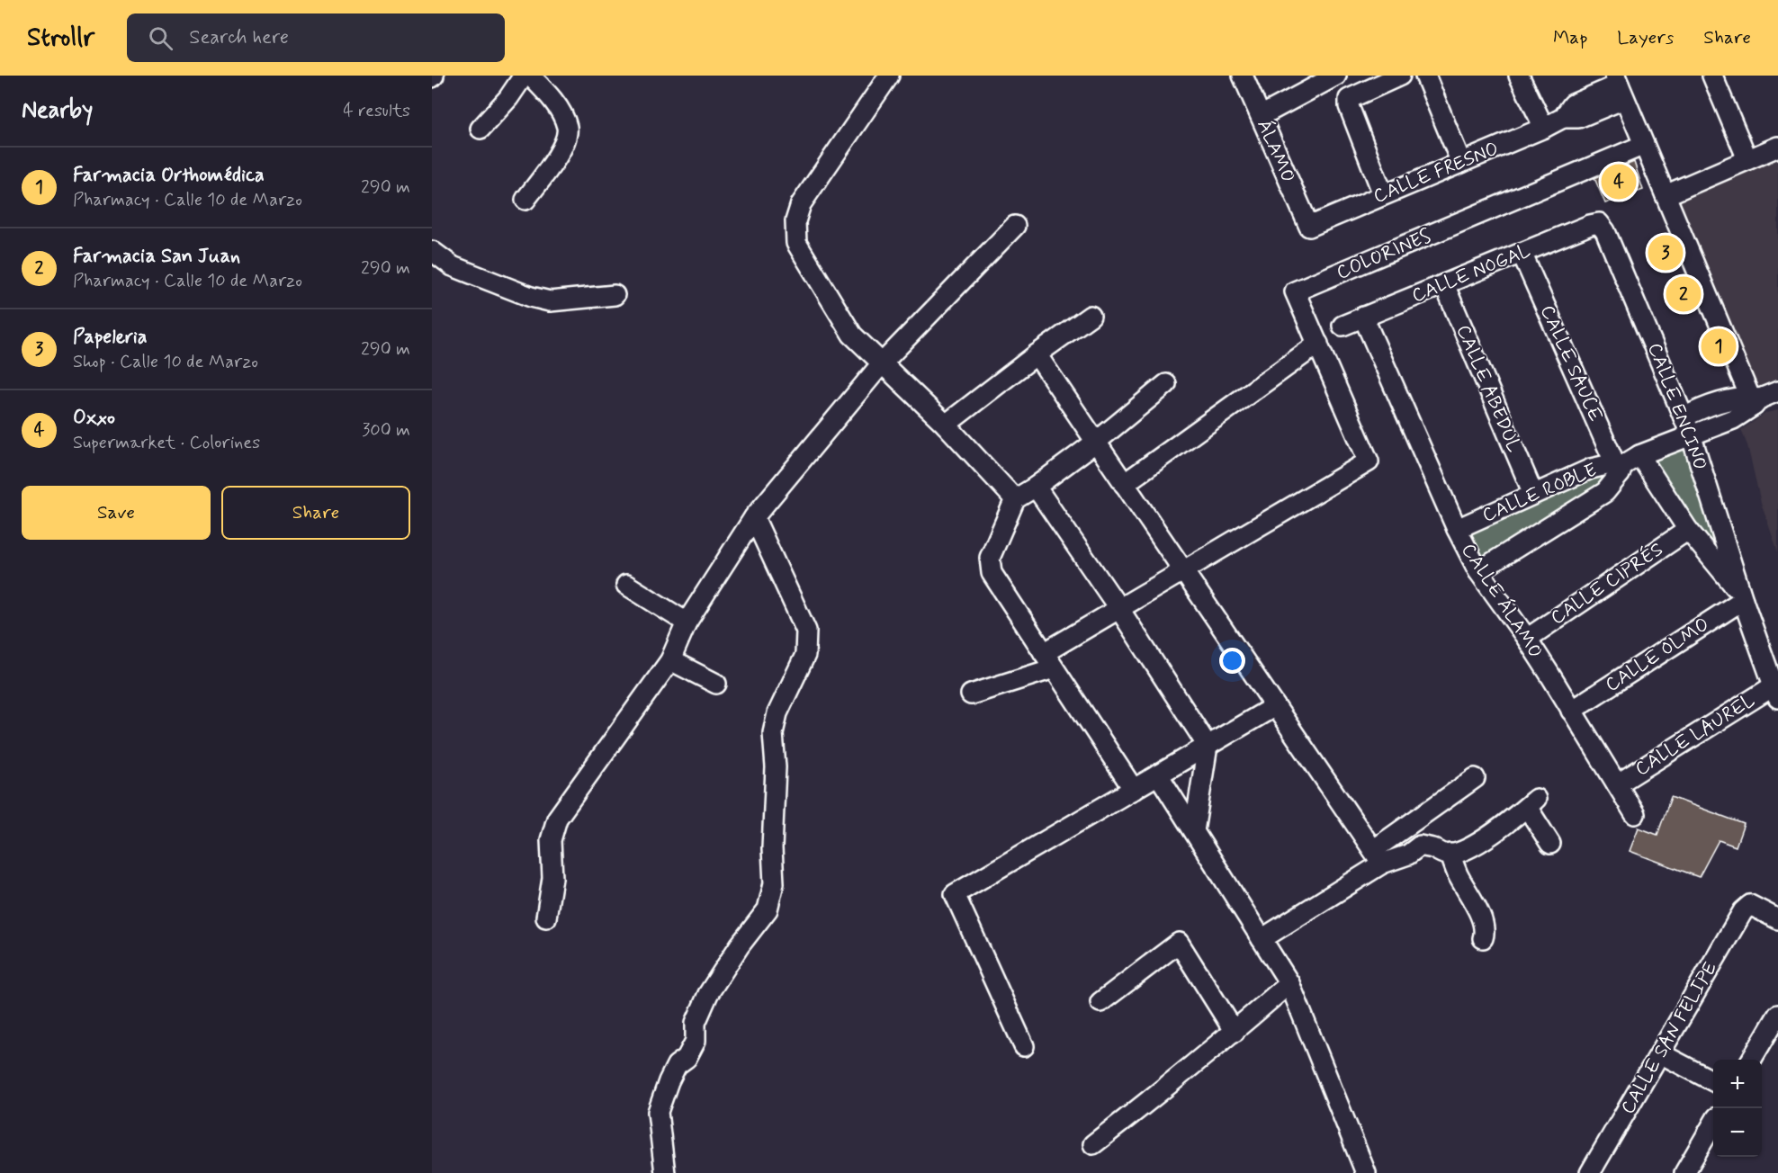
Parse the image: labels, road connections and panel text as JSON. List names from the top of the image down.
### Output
{
  "streets": {
    "street": [
      "ÁLAMO",
      "CALLE FRESNO",
      "COLORINES",
      "CALLE NOGAL",
      "CALLE SAUCE",
      "CALLE ABEDUL",
      "CALLE ENCINO",
      "CALLE ROBLE",
      "CALLE CIPRÉS",
      "CALLE ÁLAMO",
      "CALLE OLMO",
      "CALLE LAUREL",
      "CALLE SAN FELIPE"
    ]
  },
  "crossings": [
    ["ÁLAMO", "CALLE FRESNO"],
    ["CALLE NOGAL", "CALLE SAUCE"],
    ["CALLE NOGAL", "CALLE ABEDUL"],
    ["CALLE NOGAL", "CALLE ENCINO"],
    ["CALLE NOGAL", "CALLE ÁLAMO"],
    ["CALLE SAUCE", "CALLE ENCINO"],
    ["CALLE SAUCE", "CALLE ROBLE"],
    ["CALLE ABEDUL", "CALLE ROBLE"],
    ["CALLE ENCINO", "CALLE ROBLE"],
    ["CALLE ENCINO", "CALLE CIPRÉS"],
    ["CALLE ENCINO", "CALLE OLMO"],
    ["CALLE ENCINO", "CALLE LAUREL"],
    ["CALLE ROBLE", "CALLE ÁLAMO"],
    ["CALLE CIPRÉS", "CALLE ÁLAMO"],
    ["CALLE ÁLAMO", "CALLE OLMO"],
    ["CALLE ÁLAMO", "CALLE LAUREL"]
  ],
  "page": {
    "header": "Strollr",
    "search": "Search here",
    "nav": ["Map", "Layers", "Share"],
    "heading": ["Nearby", "4 results"],
    "list": [
      {
        "mark": "1",
        "name": "Farmacia Orthomédica",
        "note": "Pharmacy · Calle 10 de Marzo",
        "value": "290 m"
      },
      {
        "mark": "2",
        "name": "Farmacia San Juan",
        "note": "Pharmacy · Calle 10 de Marzo",
        "value": "290 m"
      },
      {
        "mark": "3",
        "name": "Papeleria",
        "note": "Shop · Calle 10 de Marzo",
        "value": "290 m"
      },
      {
        "mark": "4",
        "name": "Oxxo",
        "note": "Supermarket · Colorines",
        "value": "300 m"
      }
    ],
    "pins": [
      "4",
      "3",
      "2",
      "1"
    ],
    "buttons": ["Save", "Share"],
    "map_buttons": ["+", "−"]
  }
}
